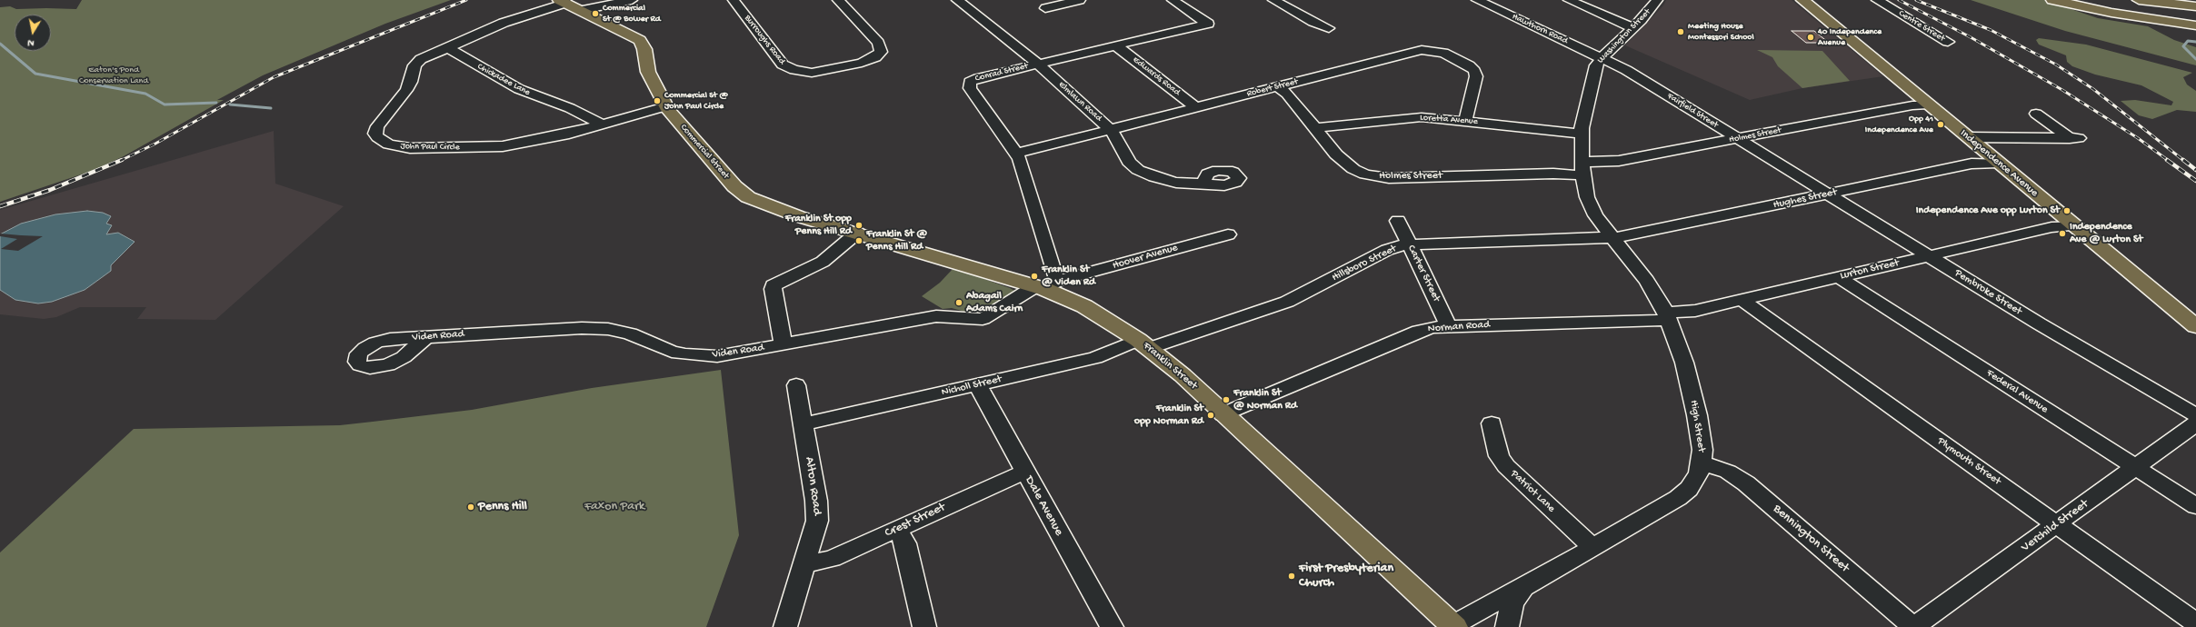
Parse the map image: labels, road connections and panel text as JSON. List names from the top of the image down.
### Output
{
  "streets": {
    "main road": ["Commercial Street", "Independence Avenue", "Franklin Street"],
    "street": [
      "Centre Street",
      "Hawthorn Road",
      "Washington Street",
      "Burroughs Road",
      "Conrad Street",
      "Edwards Road",
      "Chickadee Lane",
      "Robert Street",
      "Elmlawn Road",
      "Fairfield Street",
      "Loretta Avenue",
      "Holmes Street",
      "John Paul Circle",
      "Hughes Street",
      "Hoover Avenue",
      "Hillsboro Street",
      "Lurton Street",
      "Carter Street",
      "Pembroke Street",
      "Norman Road",
      "Viden Road",
      "Nicholl Street",
      "Federal Avenue",
      "High Street",
      "Plymouth Street",
      "Alton Road",
      "Patriot Lane",
      "Dale Avenue",
      "Crest Street",
      "Verchild Street",
      "Bennington Street"
    ]
  },
  "crossings": [
    ["Hawthorn Road", "Washington Street"],
    ["Hawthorn Road", "Fairfield Street"],
    ["Washington Street", "Fairfield Street"],
    ["Washington Street", "Loretta Avenue"],
    ["Washington Street", "Holmes Street"],
    ["Washington Street", "High Street"],
    ["Conrad Street", "Edwards Road"],
    ["Conrad Street", "Robert Street"],
    ["Conrad Street", "Elmlawn Road"],
    ["Conrad Street", "Hoover Avenue"],
    ["Conrad Street", "Viden Road"],
    ["Conrad Street", "Franklin Street"],
    ["Edwards Road", "Robert Street"],
    ["Chickadee Lane", "John Paul Circle"],
    ["Robert Street", "Elmlawn Road"],
    ["Robert Street", "Loretta Avenue"],
    ["Robert Street", "Holmes Street"],
    ["Fairfield Street", "Holmes Street"],
    ["Fairfield Street", "Pembroke Street"],
    ["Loretta Avenue", "Holmes Street"],
    ["Holmes Street", "Independence Avenue"],
    ["John Paul Circle", "Commercial Street"],
    ["Commercial Street", "Franklin Street"],
    ["Independence Avenue", "Hughes Street"],
    ["Independence Avenue", "Lurton Street"],
    ["Hughes Street", "Hillsboro Street"],
    ["Hughes Street", "Pembroke Street"],
    ["Hughes Street", "High Street"],
    ["Hoover Avenue", "Viden Road"],
    ["Hoover Avenue", "Franklin Street"],
    ["Hillsboro Street", "Carter Street"],
    ["Hillsboro Street", "Franklin Street"],
    ["Hillsboro Street", "Nicholl Street"],
    ["Hillsboro Street", "High Street"],
    ["Lurton Street", "Pembroke Street"],
    ["Lurton Street", "Norman Road"],
    ["Lurton Street", "Federal Avenue"],
    ["Lurton Street", "High Street"],
    ["Lurton Street", "Plymouth Street"],
    ["Carter Street", "Norman Road"],
    ["Norman Road", "Franklin Street"],
    ["Norman Road", "High Street"],
    ["Viden Road", "Franklin Street"],
    ["Franklin Street", "Nicholl Street"],
    ["Franklin Street", "High Street"],
    ["Nicholl Street", "Alton Road"],
    ["Nicholl Street", "Dale Avenue"],
    ["Federal Avenue", "Verchild Street"],
    ["High Street", "Patriot Lane"],
    ["High Street", "Bennington Street"],
    ["Plymouth Street", "Verchild Street"],
    ["Alton Road", "Crest Street"],
    ["Dale Avenue", "Crest Street"],
    ["Verchild Street", "Bennington Street"]
  ],
  "parks": ["Eaton's Pond Conservation Land", "Faxon Park"],
  "places": [
    "Commercial St @ Bower Rd",
    "Meeting House Montessori School",
    "40 Independence Avenue",
    "Commercial St @ John Paul Circle",
    "Opp 41 Independence Ave",
    "Independence Ave opp Lurton St",
    "Franklin St opp Penns Hill Rd",
    "Independence Ave @ Lurton St",
    "Franklin St @ Penns Hill Rd",
    "Franklin St @ Viden Rd",
    "Abagail Adams Cairn",
    "Franklin St @ Norman Rd",
    "Franklin St opp Norman Rd",
    "Penns Hill",
    "First Presbyterian Church"
  ],
  "north": "bottom"
}
